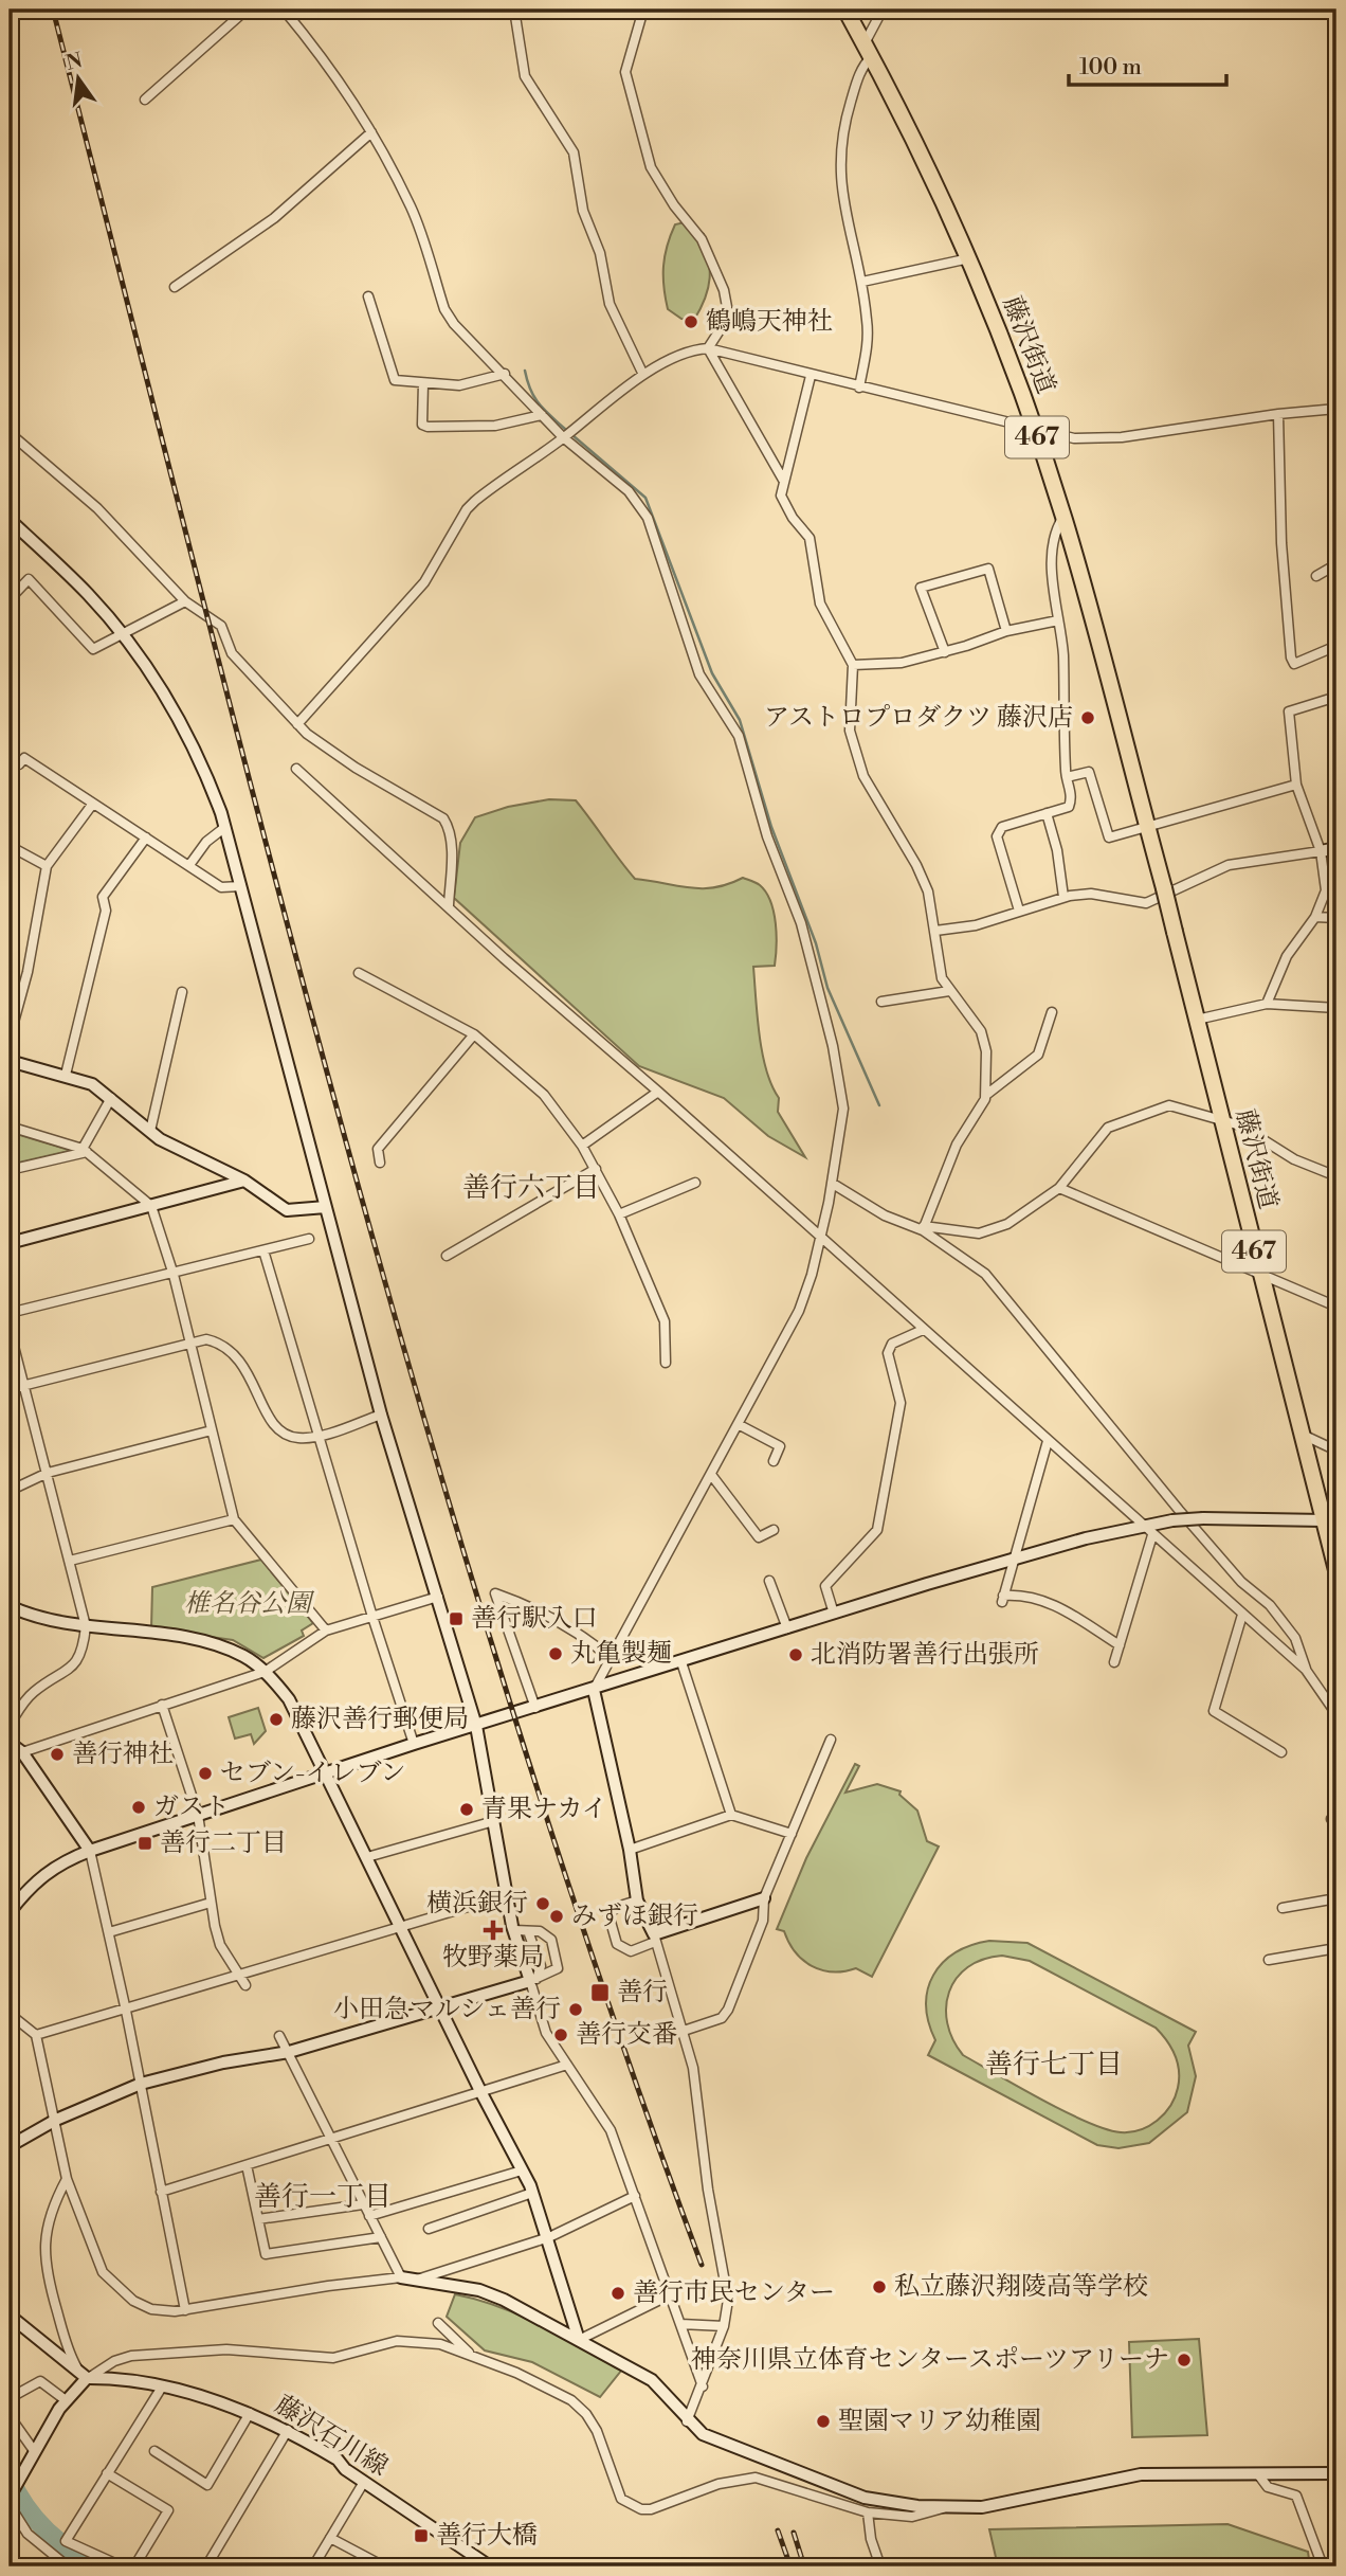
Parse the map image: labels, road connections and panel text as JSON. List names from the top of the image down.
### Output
{
  "streets": {
    "highway": ["藤沢街道", "467"],
    "street": ["藤沢石川線"]
  },
  "districts": ["善行六丁目", "善行七丁目", "善行一丁目"],
  "parks": ["椎名谷公園"],
  "places": {
    "other": [
      "鶴嶋天神社",
      "アストロプロダクツ 藤沢店",
      "丸亀製麺",
      "北消防署善行出張所",
      "藤沢善行郵便局",
      "善行神社",
      "セブン-イレブン",
      "ガスト",
      "青果ナカイ",
      "横浜銀行",
      "みずほ銀行",
      "小田急マルシェ善行",
      "善行交番",
      "私立藤沢翔陵高等学校",
      "善行市民センター",
      "神奈川県立体育センタースポーツアリーナ",
      "聖園マリア幼稚園"
    ],
    "transit": [
      "善行駅入口",
      "善行二丁目",
      "善行",
      "善行大橋"
    ],
    "health": ["牧野薬局"]
  },
  "scale_bar": "100 m",
  "north": "top"
}
